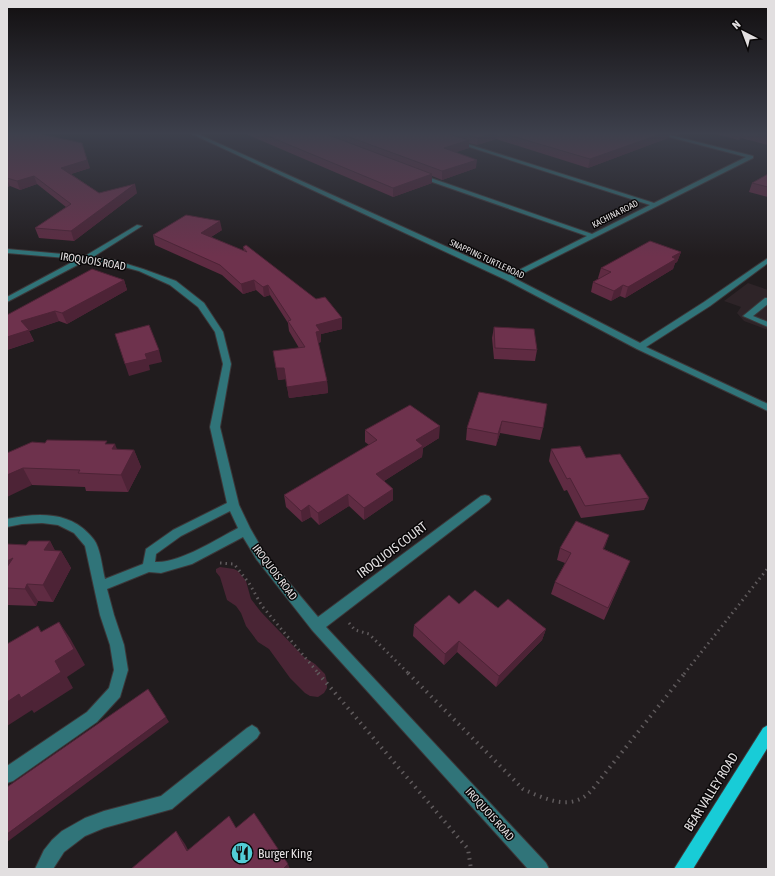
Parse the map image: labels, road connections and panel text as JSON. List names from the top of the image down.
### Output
{
  "streets": {
    "main road": ["BEAR VALLEY ROAD"],
    "street": [
      "KACHINA ROAD",
      "SNAPPING TURTLE ROAD",
      "IROQUOIS ROAD",
      "IROQUOIS COURT"
    ]
  },
  "crossings": [
    ["KACHINA ROAD", "SNAPPING TURTLE ROAD"],
    ["IROQUOIS ROAD", "IROQUOIS COURT"]
  ],
  "places": {
    "restaurant": ["Burger King"]
  },
  "north": "top left"
}
